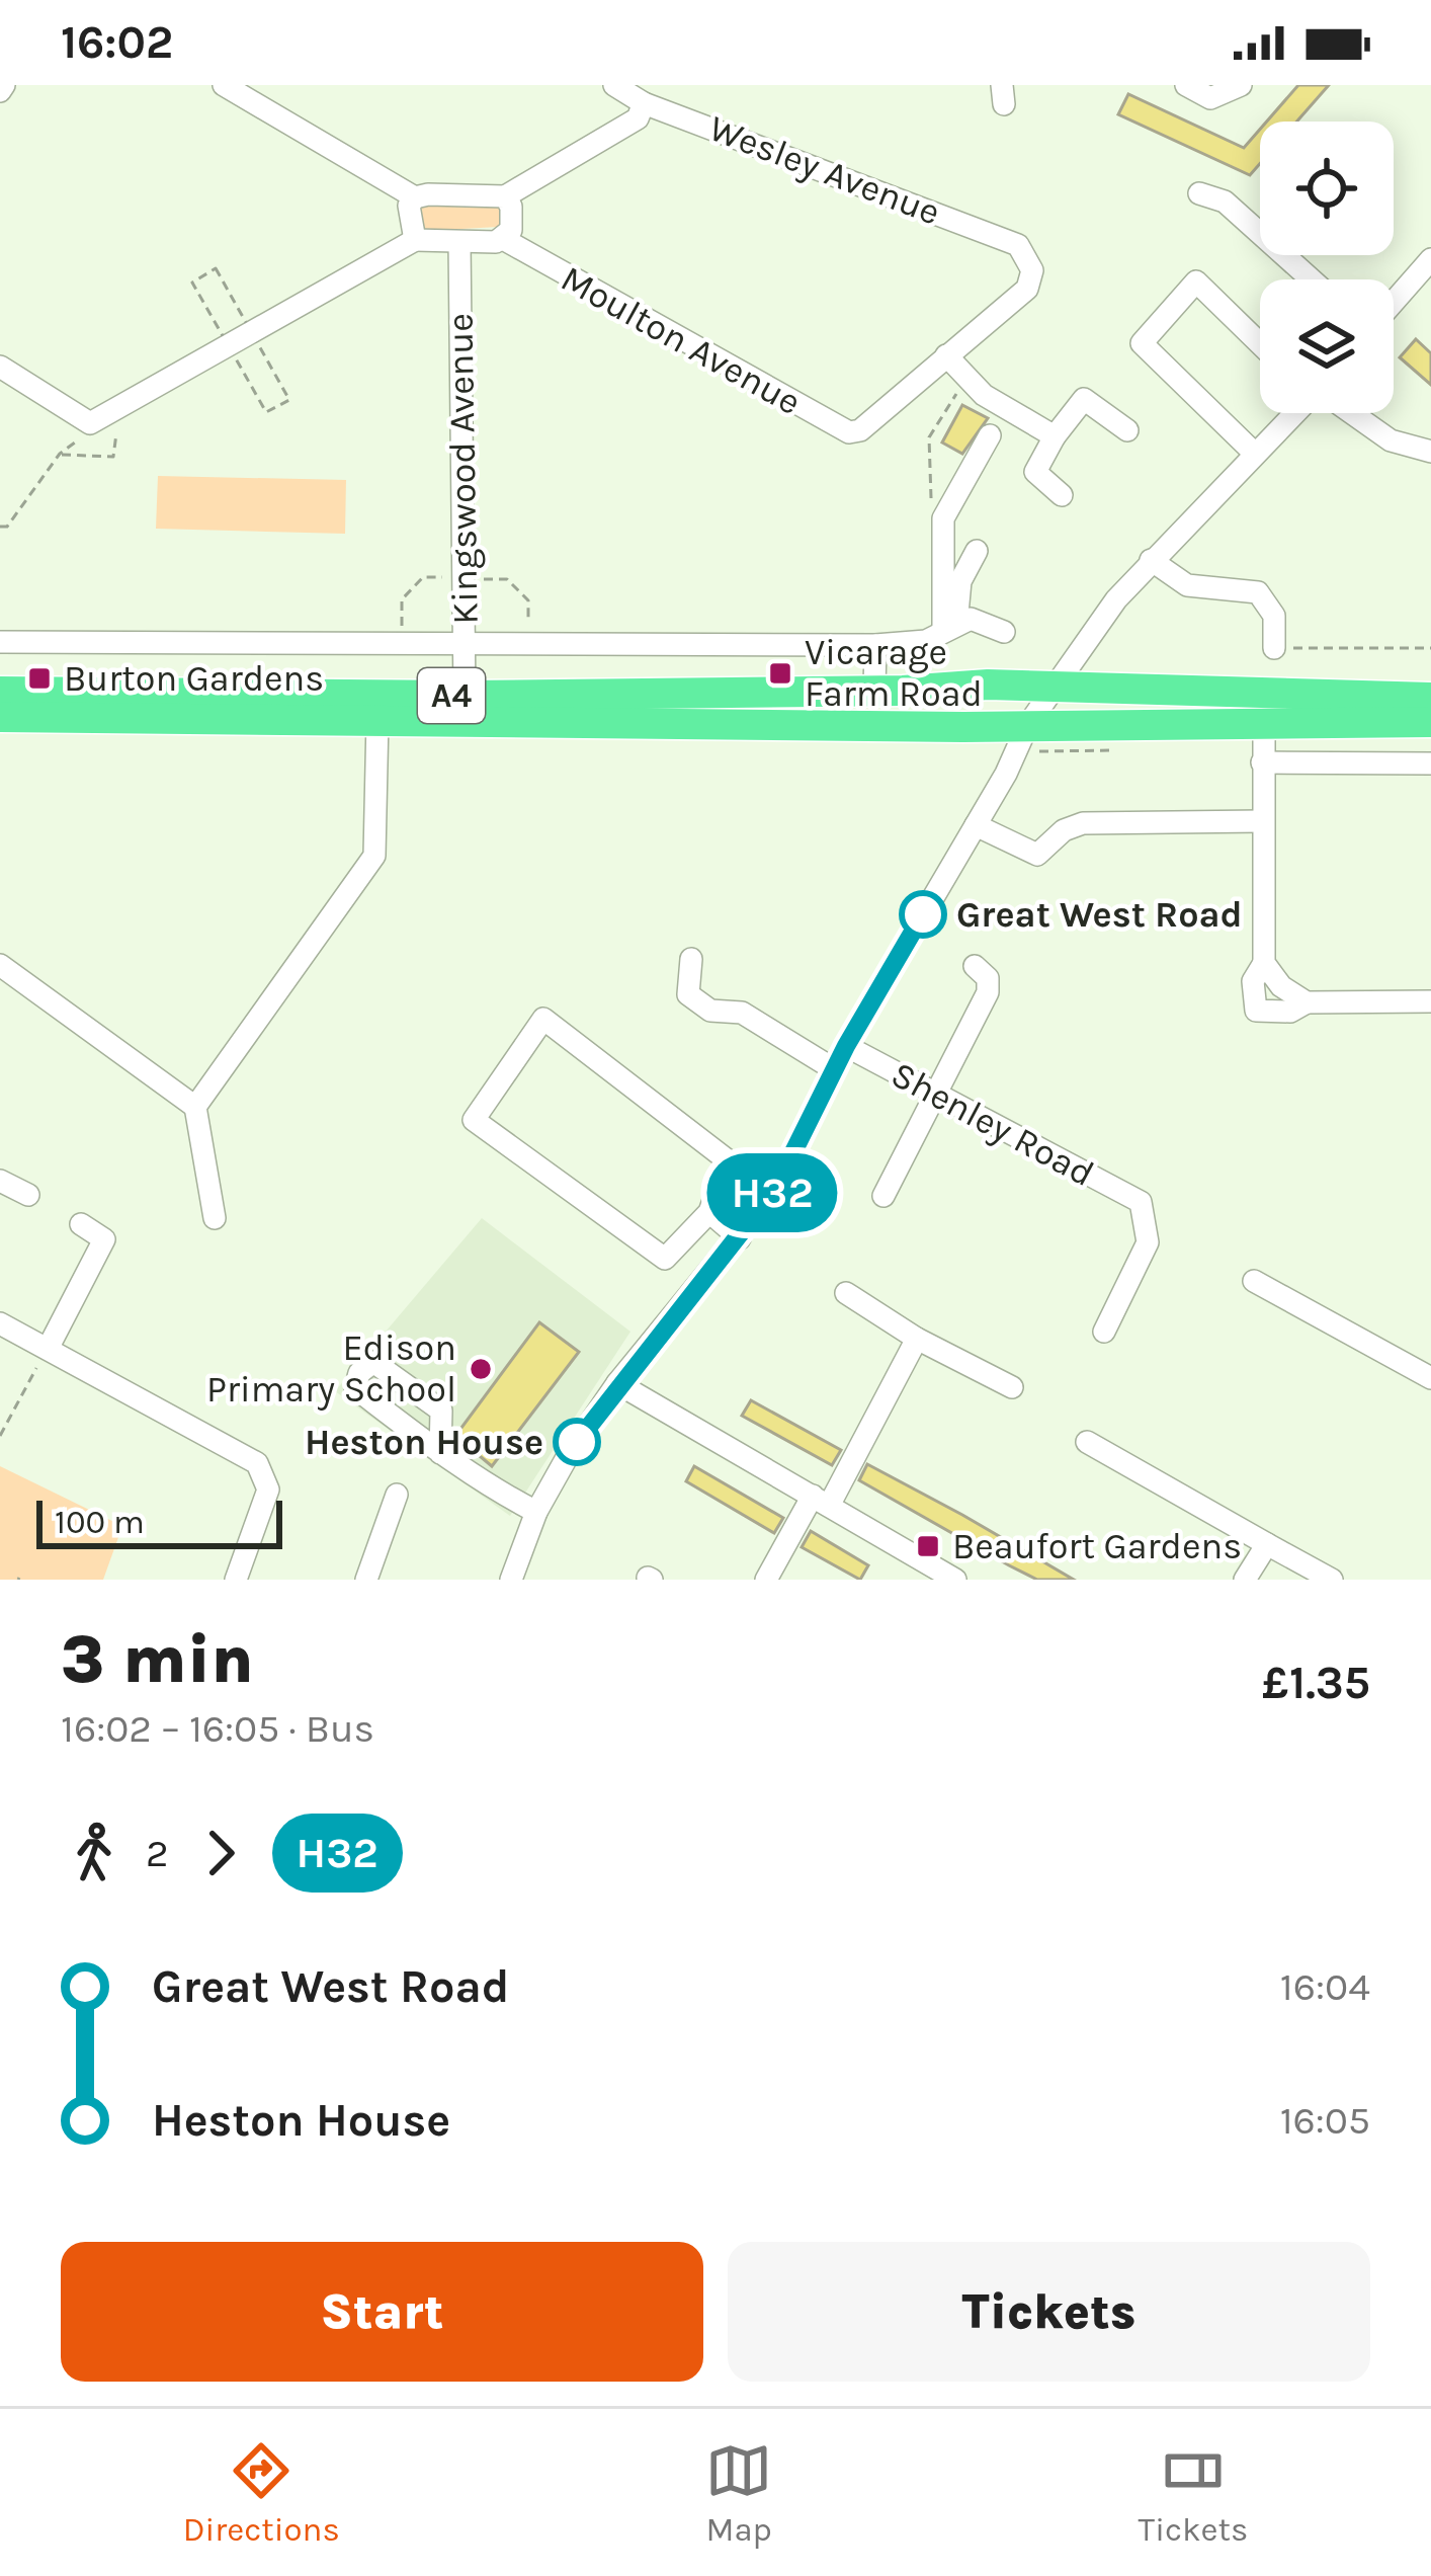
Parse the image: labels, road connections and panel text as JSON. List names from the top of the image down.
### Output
{
  "streets": {
    "highway": ["A4"],
    "street": [
      "Wesley Avenue",
      "Moulton Avenue",
      "Kingswood Avenue",
      "Shenley Road"
    ]
  },
  "crossings": [
    ["Wesley Avenue", "Moulton Avenue"],
    ["Kingswood Avenue", "A4"]
  ],
  "places": {
    "transit": ["Vicarage Farm Road", "Burton Gardens", "Beaufort Gardens"],
    "other": ["Great West Road", "Edison Primary School", "Heston House"]
  },
  "lines": ["bus line H32"],
  "scale_bar": "100 m",
  "page": {
    "status": "16:02",
    "on_map": "H32",
    "scale": "100 m",
    "heading": ["3 min", "16:02 – 16:05 · Bus", "£1.35"],
    "legs": ["2", "H32"],
    "list": [
      {
        "name": "Great West Road",
        "value": "16:04"
      },
      {
        "name": "Heston House",
        "value": "16:05"
      }
    ],
    "buttons": ["Start", "Tickets"],
    "tabs": ["Directions", "Map", "Tickets"]
  }
}
